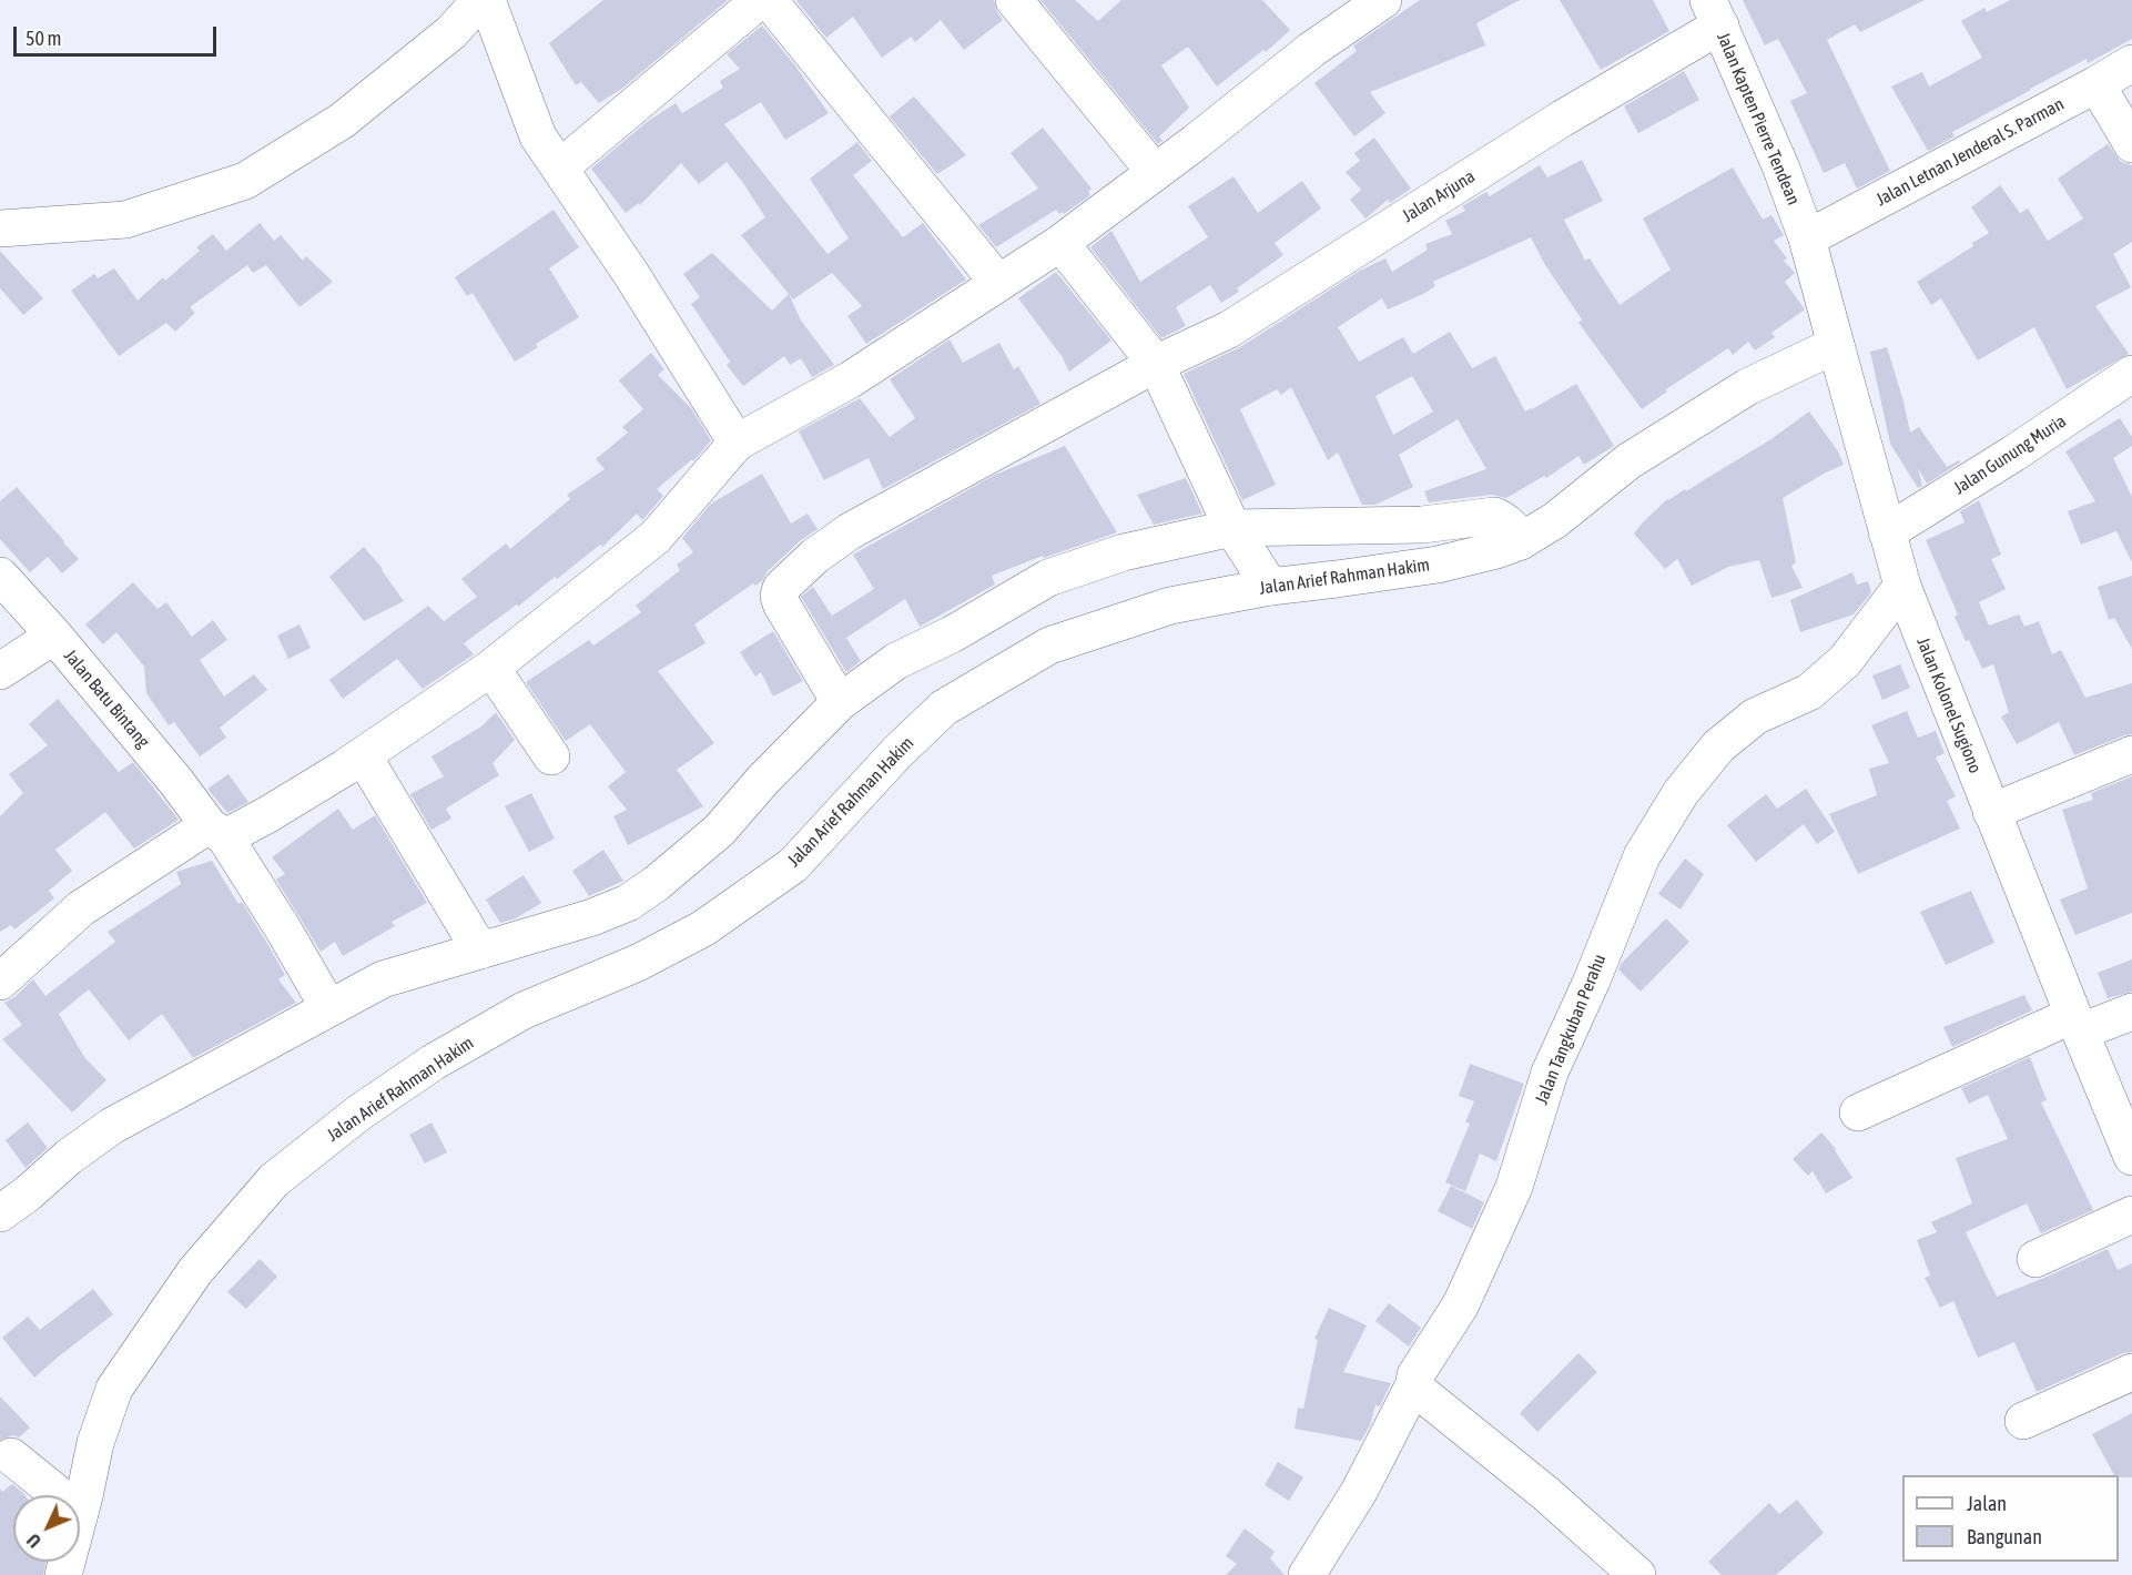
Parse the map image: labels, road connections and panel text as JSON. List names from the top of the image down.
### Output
{
  "streets": {
    "street": [
      "Jalan Kapten Pierre Tendean",
      "Jalan Letnan Jenderal S. Parman",
      "Jalan Arjuna",
      "Jalan Gunung Muria",
      "Jalan Arief Rahman Hakim",
      "Jalan Batu Bintang",
      "Jalan Kolonel Sugiono",
      "Jalan Tangkuban Perahu"
    ]
  },
  "crossings": [
    ["Jalan Kapten Pierre Tendean", "Jalan Letnan Jenderal S. Parman"],
    ["Jalan Kapten Pierre Tendean", "Jalan Arjuna"],
    ["Jalan Kapten Pierre Tendean", "Jalan Kolonel Sugiono"],
    ["Jalan Letnan Jenderal S. Parman", "Jalan Kolonel Sugiono"],
    ["Jalan Gunung Muria", "Jalan Kolonel Sugiono"],
    ["Jalan Arief Rahman Hakim", "Jalan Kolonel Sugiono"],
    ["Jalan Kolonel Sugiono", "Jalan Tangkuban Perahu"]
  ],
  "legend": ["Jalan", "Bangunan"],
  "scale_bar": "50 m",
  "north": "bottom left"
}
